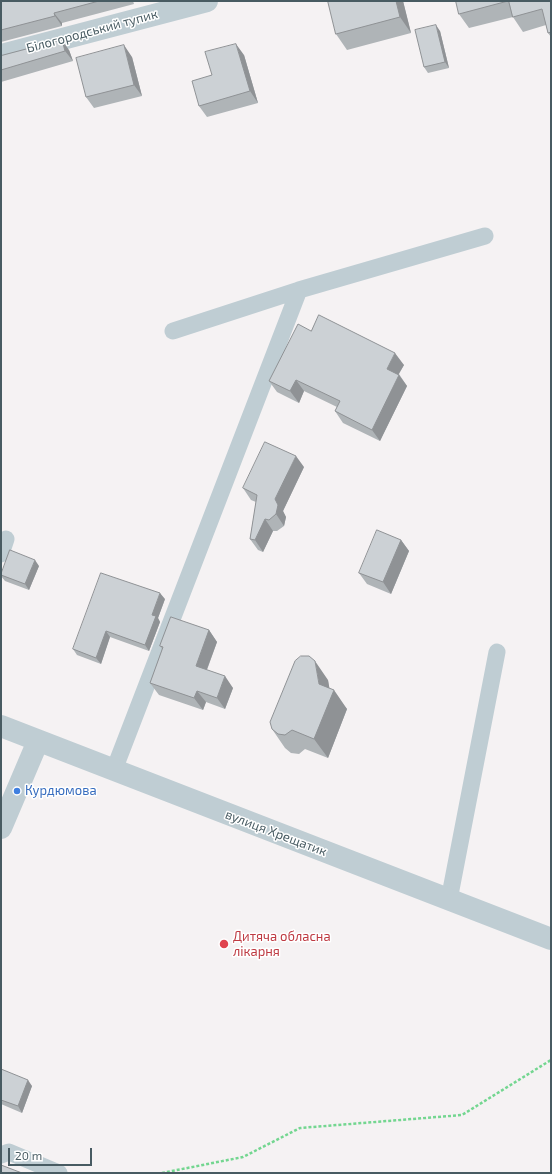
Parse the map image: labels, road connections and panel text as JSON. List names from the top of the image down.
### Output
{
  "streets": {
    "street": ["Білогородський тупик", "вулиця Хрещатик"]
  },
  "places": ["Курдюмова", "Дитяча обласна лікарня"],
  "scale_bar": "20 m"
}
